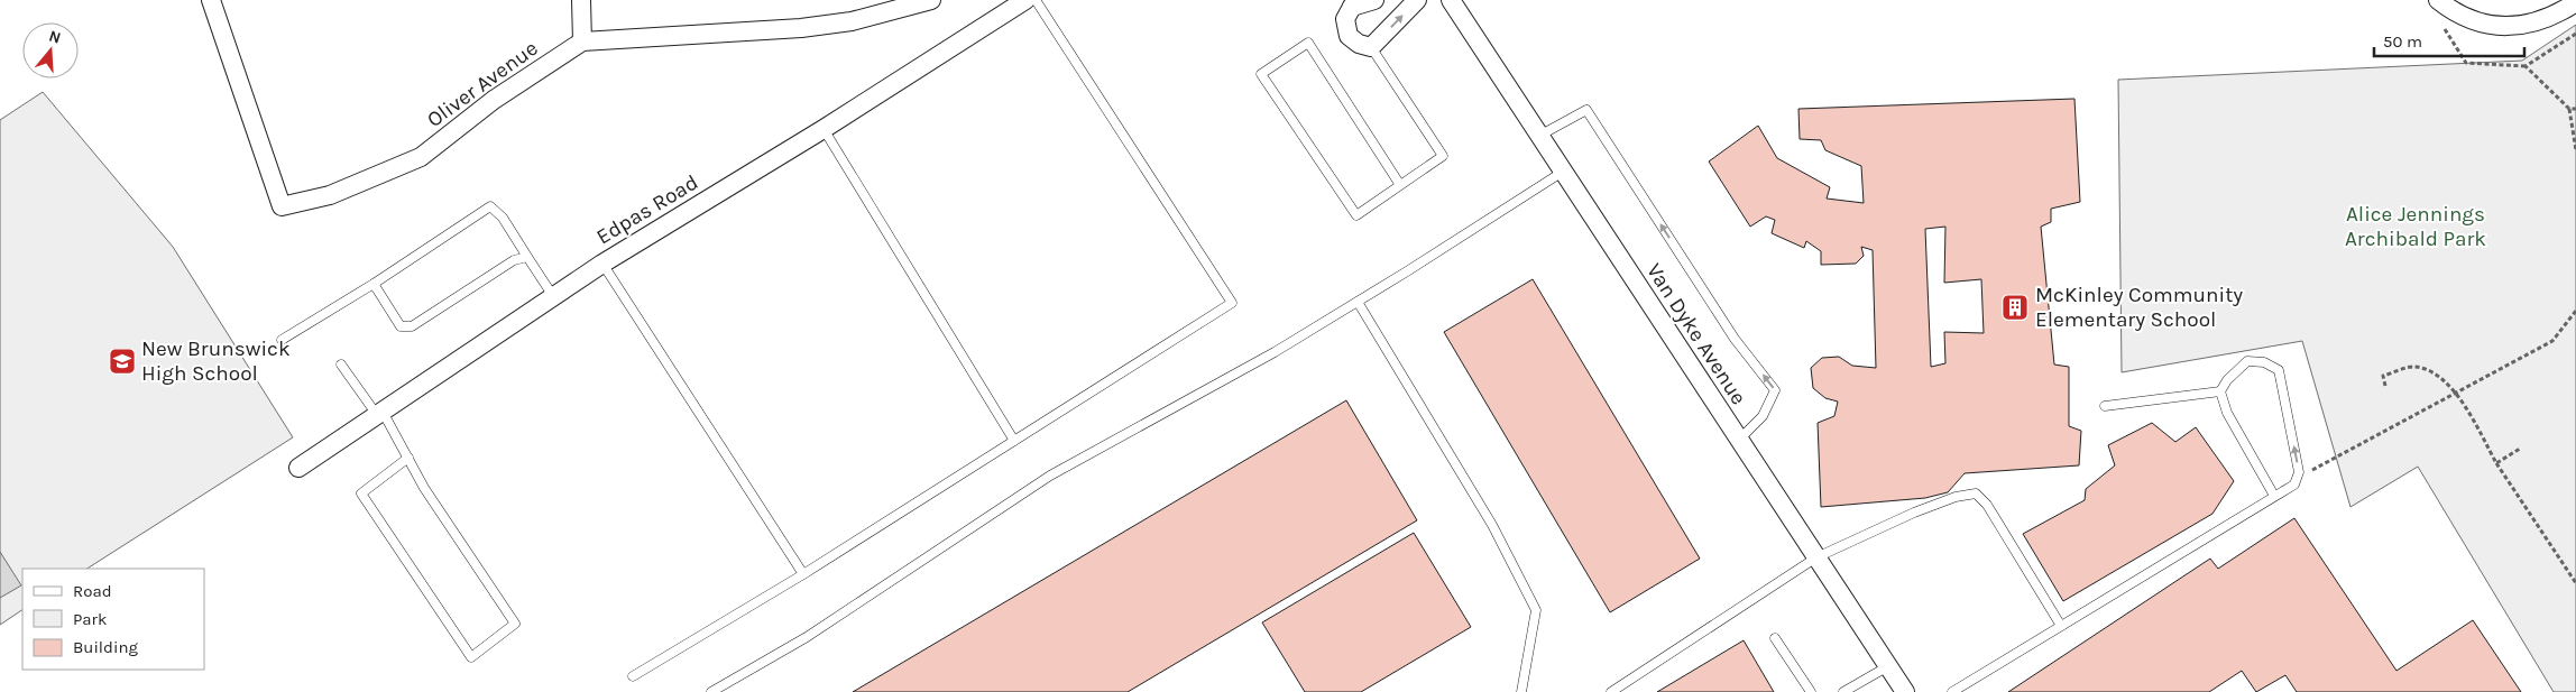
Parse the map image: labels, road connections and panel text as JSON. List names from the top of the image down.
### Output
{
  "streets": {
    "street": ["Oliver Avenue", "Edpas Road", "Van Dyke Avenue"]
  },
  "parks": ["Alice Jennings Archibald Park"],
  "places": {
    "building": ["McKinley Community Elementary School"],
    "school or university": ["New Brunswick High School"]
  },
  "legend": ["Road", "Park", "Building"],
  "scale_bar": "50 m",
  "north": "top"
}
